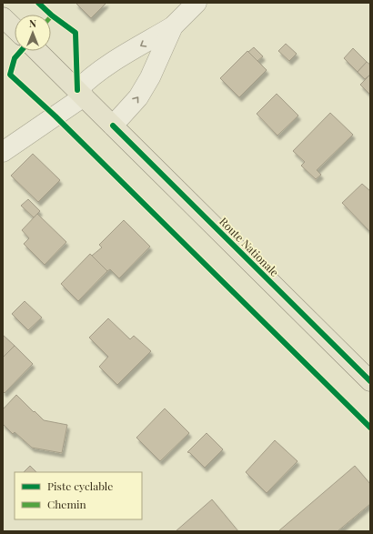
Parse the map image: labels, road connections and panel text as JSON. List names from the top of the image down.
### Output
{
  "streets": {
    "main road": ["Route Nationale"]
  },
  "legend": ["Piste cyclable", "Chemin"],
  "north": "top"
}
